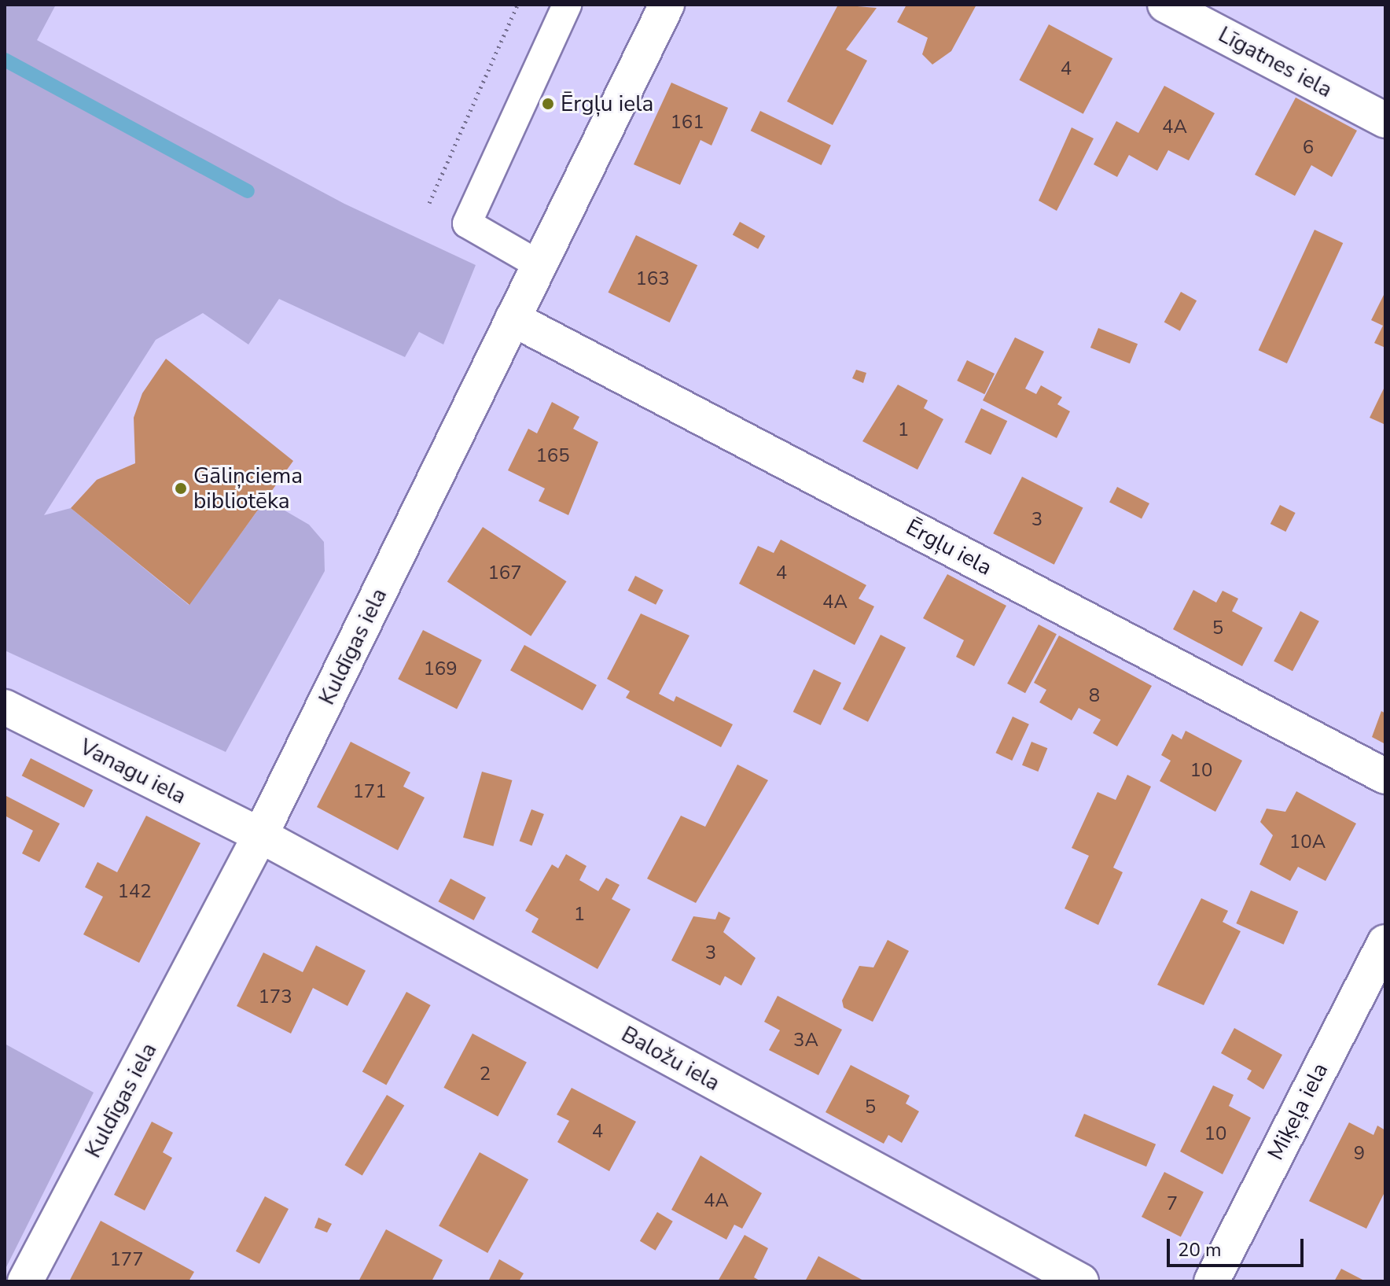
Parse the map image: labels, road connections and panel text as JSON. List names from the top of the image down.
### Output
{
  "streets": {
    "street": [
      "Līgatnes iela",
      "Ērgļu iela",
      "Kuldīgas iela",
      "Vanagu iela",
      "Baložu iela",
      "Miķeļa iela"
    ]
  },
  "crossings": [
    ["Ērgļu iela", "Kuldīgas iela"],
    ["Kuldīgas iela", "Vanagu iela"],
    ["Kuldīgas iela", "Baložu iela"],
    ["Vanagu iela", "Baložu iela"]
  ],
  "places": ["Ērgļu iela", "Gāliņciema bibliotēka"],
  "house_numbers": [
    "4",
    "161",
    "4A",
    "6",
    "163",
    "1",
    "165",
    "3",
    "167",
    "4",
    "4A",
    "5",
    "169",
    "8",
    "10",
    "171",
    "10A",
    "142",
    "1",
    "3",
    "173",
    "3A",
    "2",
    "5",
    "4",
    "10",
    "9",
    "4A",
    "7",
    "177"
  ],
  "scale_bar": "20 m"
}
